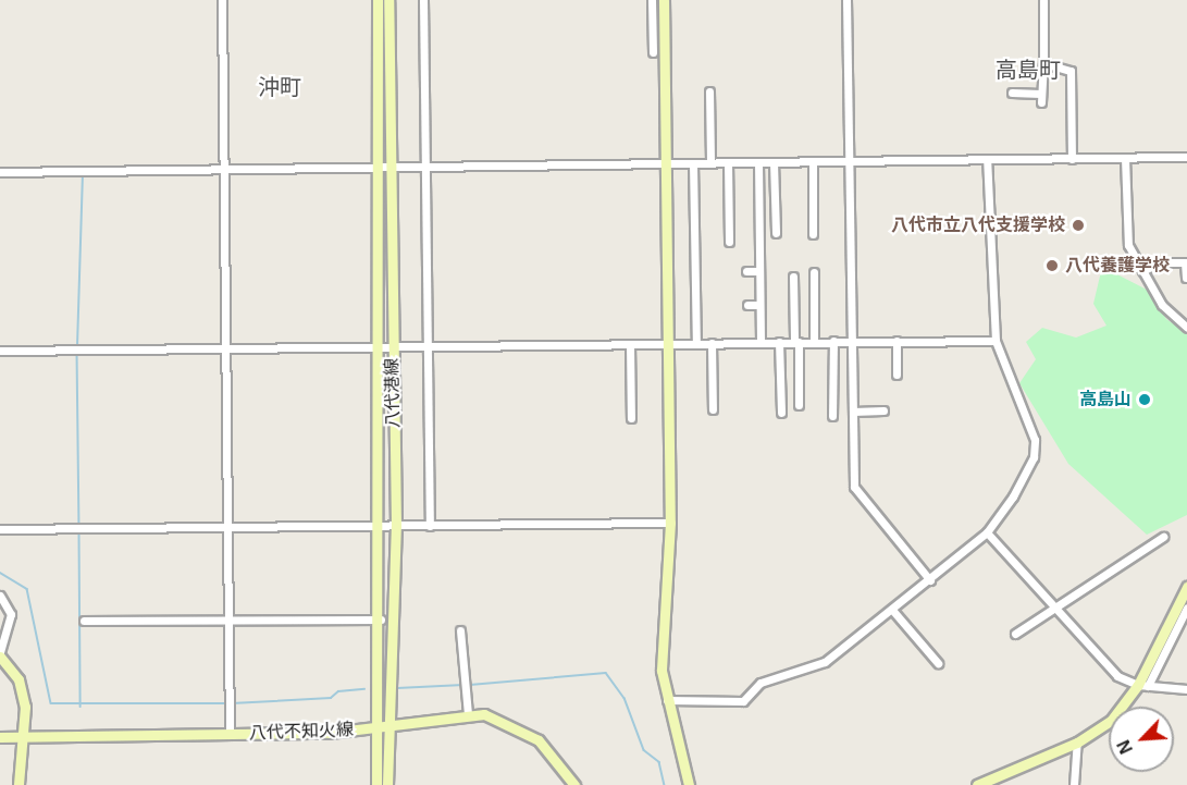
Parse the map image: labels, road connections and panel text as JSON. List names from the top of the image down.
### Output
{
  "streets": {
    "main road": ["八代港線", "八代不知火線"]
  },
  "crossings": [
    ["八代港線", "八代不知火線"]
  ],
  "districts": ["高島町", "沖町"],
  "places": ["八代市立八代支援学校", "八代養護学校", "高島山"],
  "north": "bottom left"
}
